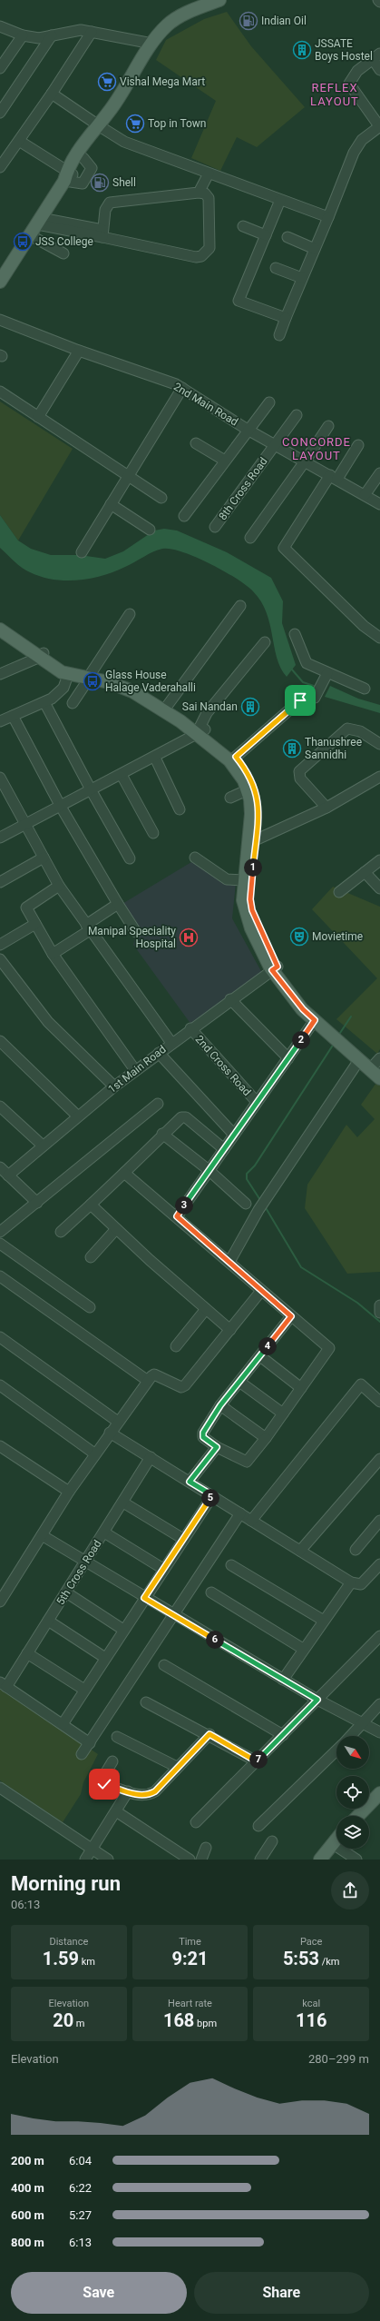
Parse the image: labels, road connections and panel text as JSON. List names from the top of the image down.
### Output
{
  "streets": {
    "street": [
      "2nd Main Road",
      "8th Cross Road",
      "2nd Cross Road",
      "1st Main Road",
      "5th Cross Road"
    ]
  },
  "crossings": [
    ["2nd Main Road", "8th Cross Road"],
    ["2nd Cross Road", "1st Main Road"]
  ],
  "districts": ["REFLEX LAYOUT", "CONCORDE LAYOUT"],
  "places": {
    "fuel station": ["Indian Oil", "Shell"],
    "building": ["JSSATE Boys Hostel", "Sai Nandan", "Thanushree Sannidhi"],
    "supermarket": ["Vishal Mega Mart", "Top in Town"],
    "bus stop": ["JSS College", "Glass House Halage Vaderahalli"],
    "theatre": ["Movietime"],
    "hospital": ["Manipal Speciality Hospital"]
  },
  "north": "bottom right",
  "page": {
    "pins": [
      "1",
      "2",
      "3",
      "4",
      "5",
      "6",
      "7"
    ],
    "heading": ["Morning run", "06:13"],
    "stats": [
      ["Distance", "1.59 km"],
      ["Time", "9:21"],
      ["Pace", "5:53 /km"],
      ["Elevation", "20 m"],
      ["Heart rate", "168 bpm"],
      ["kcal", "116"]
    ],
    "chart": ["Elevation", "280–299 m"],
    "list": [
      {
        "name": "200 m",
        "note": "6:04"
      },
      {
        "name": "400 m",
        "note": "6:22"
      },
      {
        "name": "600 m",
        "note": "5:27"
      },
      {
        "name": "800 m",
        "note": "6:13"
      }
    ],
    "buttons": ["Save", "Share"]
  }
}
